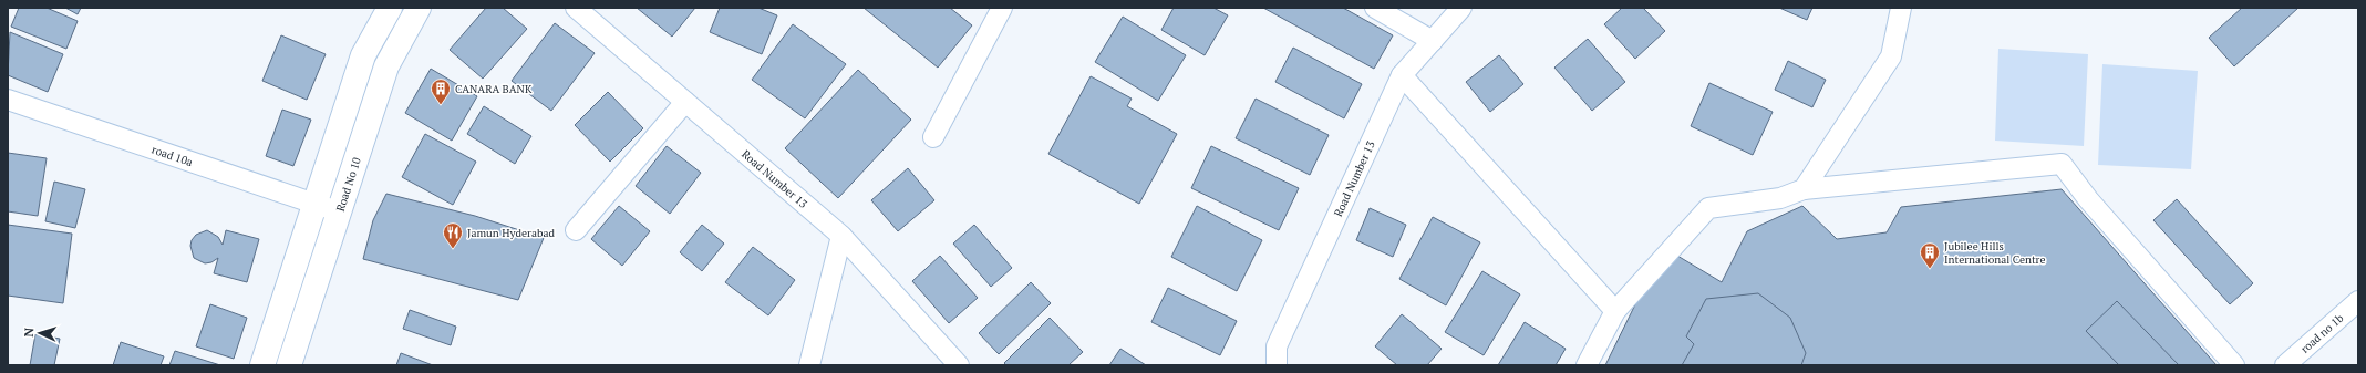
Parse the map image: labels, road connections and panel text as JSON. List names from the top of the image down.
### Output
{
  "streets": {
    "main road": ["Road No 10"],
    "street": ["road 10a", "Road Number 13", "road no 1b"]
  },
  "crossings": [
    ["road 10a", "Road No 10"]
  ],
  "places": {
    "building": ["CANARA BANK", "Jubilee Hills International Centre"],
    "restaurant": ["Jamun Hyderabad"]
  },
  "north": "left"
}
